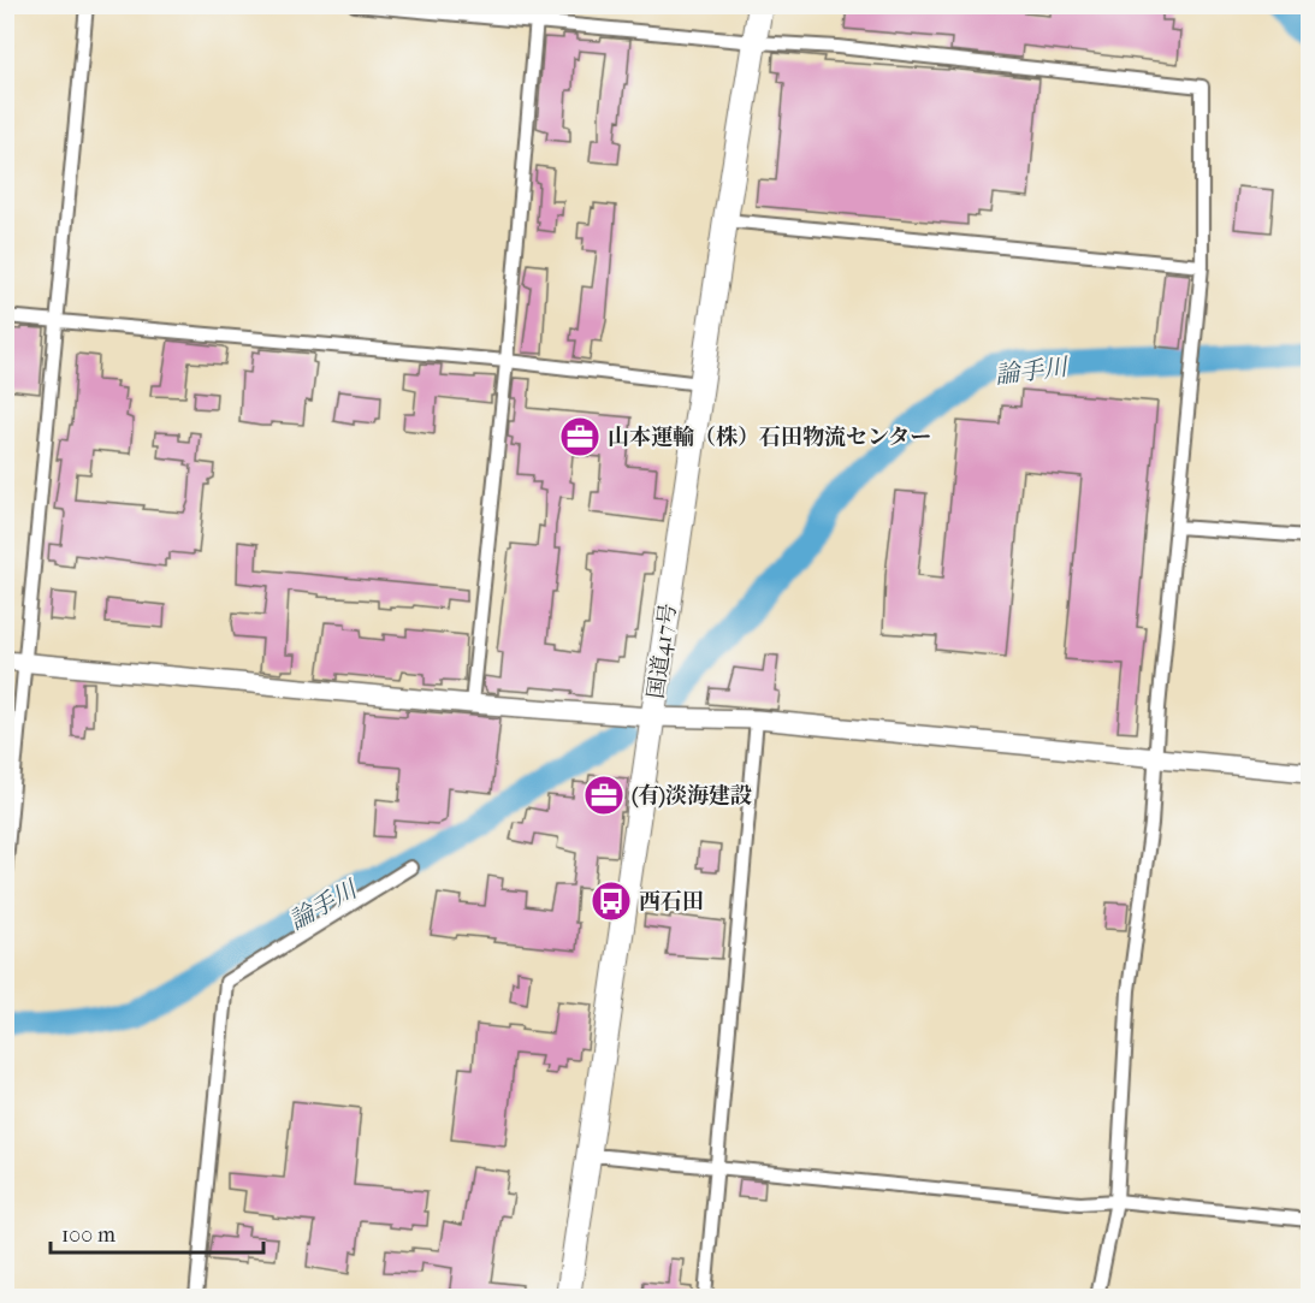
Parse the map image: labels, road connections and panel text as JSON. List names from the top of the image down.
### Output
{
  "streets": {
    "highway": ["国道417号"]
  },
  "water": ["論手川"],
  "places": {
    "office": ["山本運輸（株）石田物流センター", "(有)淡海建設"],
    "bus stop": ["西石田"]
  },
  "scale_bar": "100 m"
}
